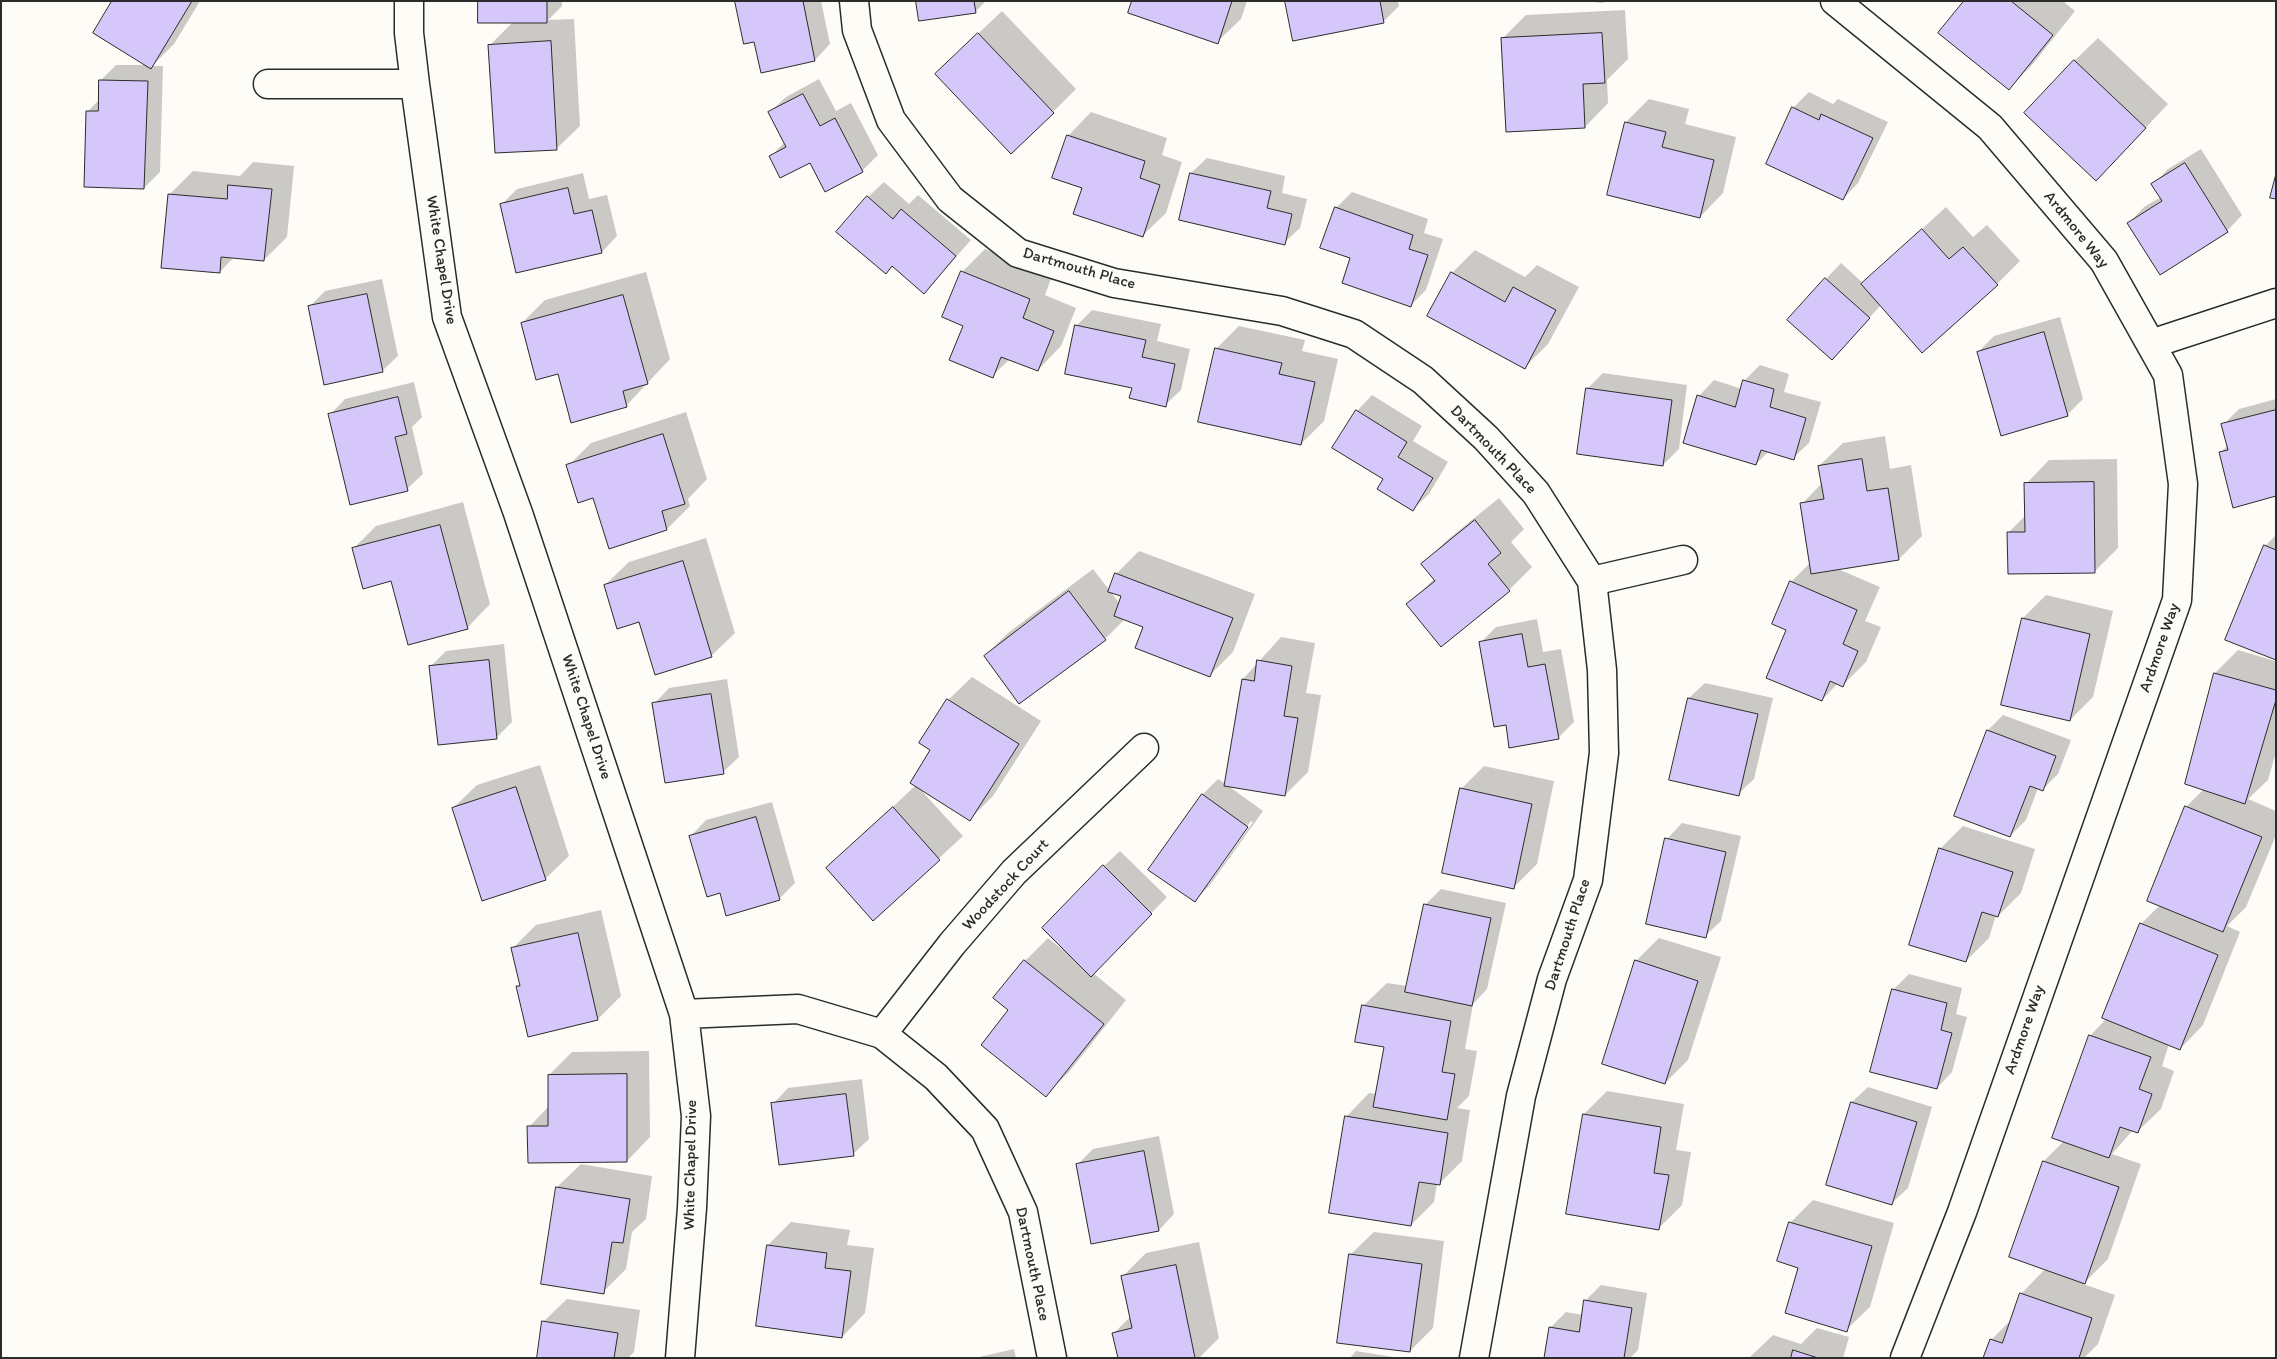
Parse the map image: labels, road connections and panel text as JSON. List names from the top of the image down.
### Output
{
  "streets": {
    "street": [
      "Ardmore Way",
      "White Chapel Drive",
      "Dartmouth Place",
      "Woodstock Court"
    ]
  },
  "crossings": [
    ["White Chapel Drive", "Dartmouth Place"],
    ["Dartmouth Place", "Woodstock Court"]
  ]
}
